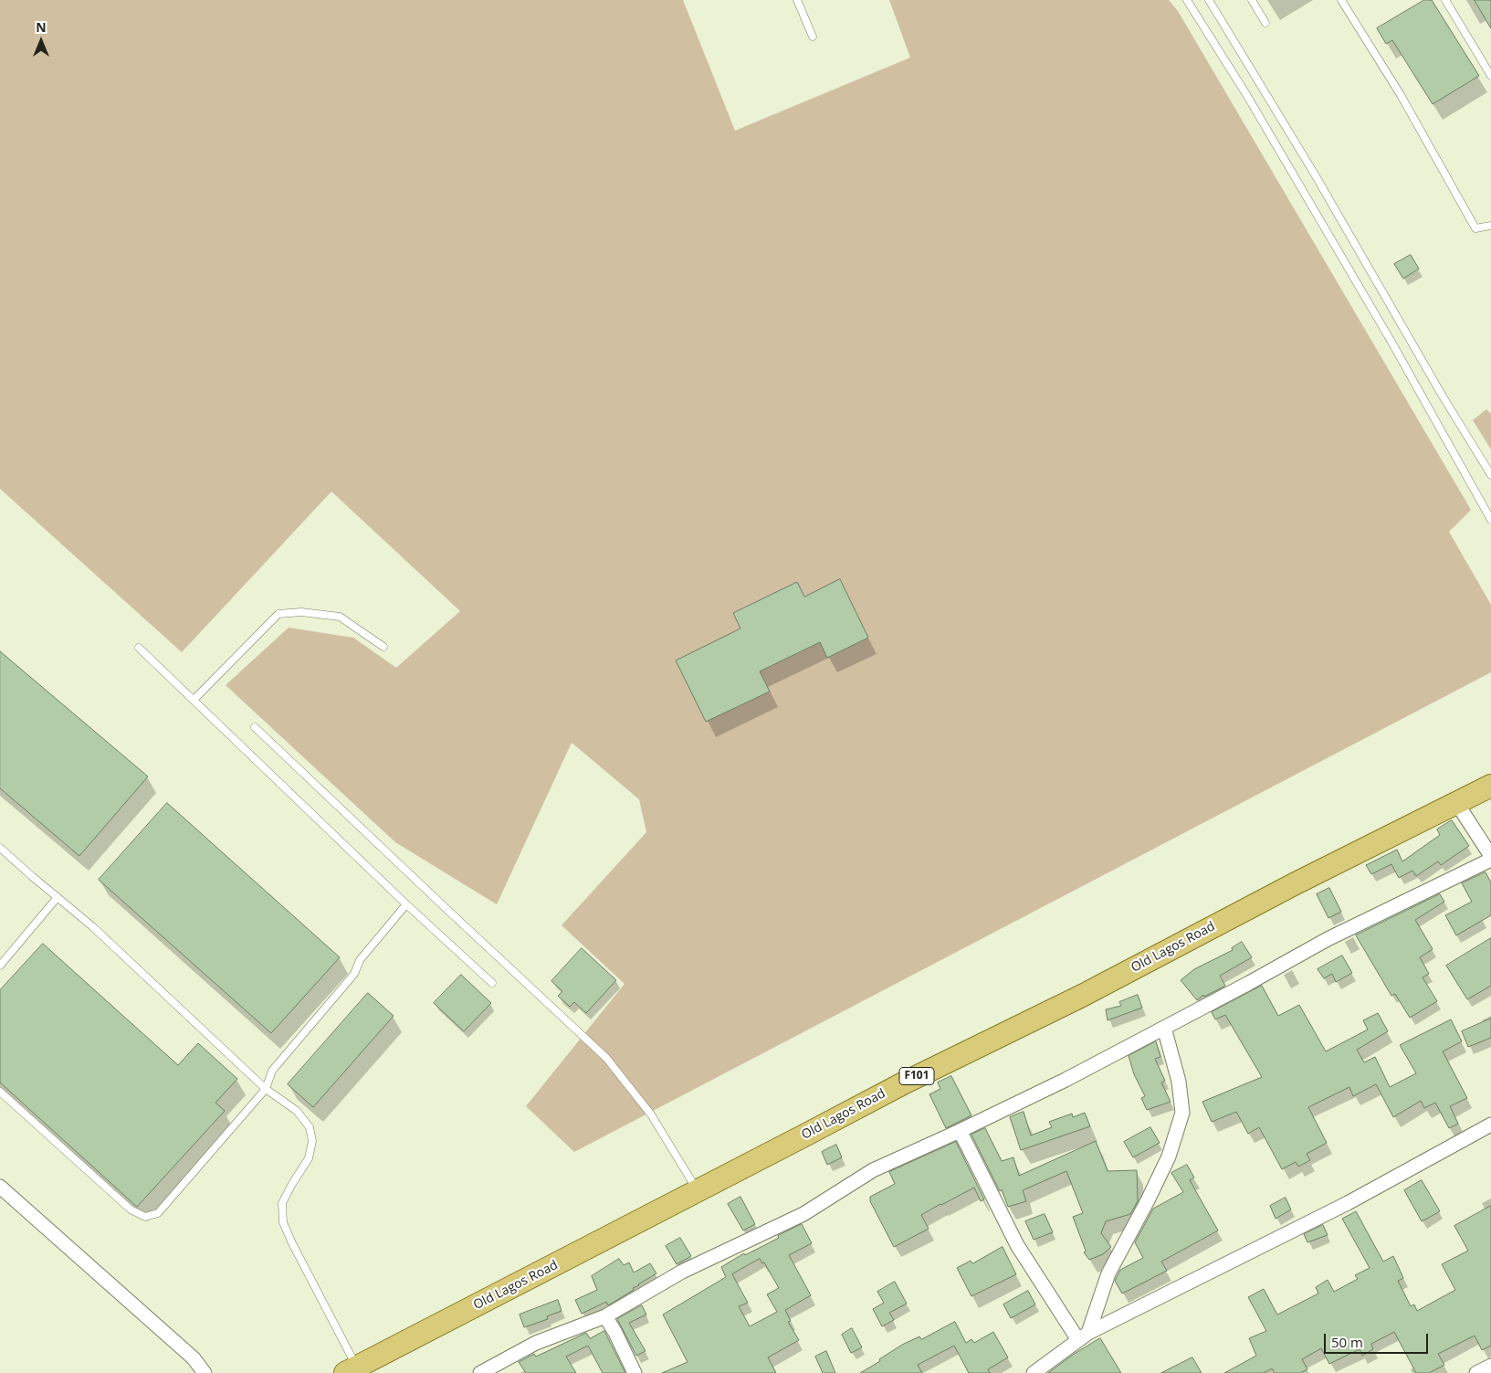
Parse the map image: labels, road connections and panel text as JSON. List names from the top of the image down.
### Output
{
  "streets": {
    "main road": ["Old Lagos Road", "F101"]
  },
  "scale_bar": "50 m",
  "north": "top"
}
